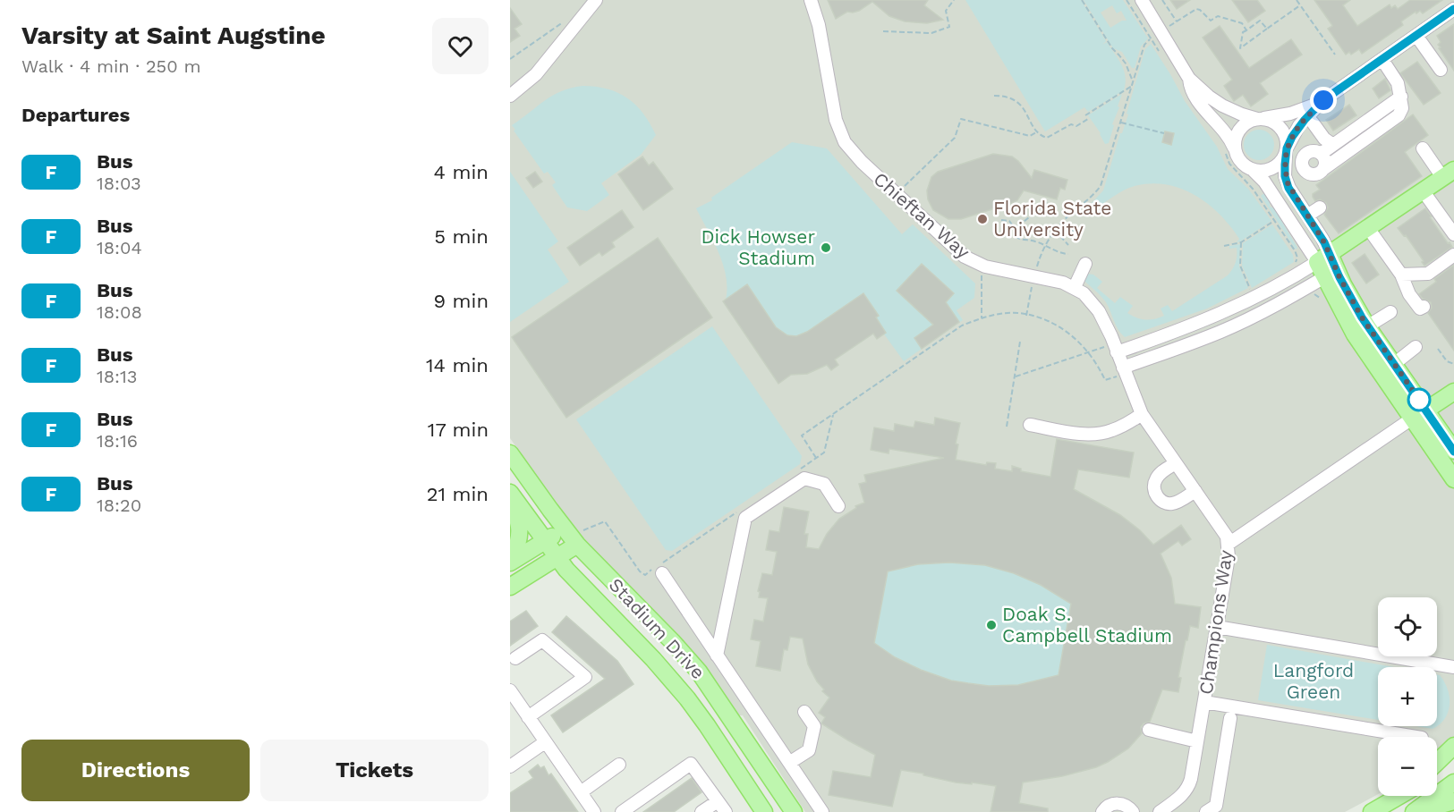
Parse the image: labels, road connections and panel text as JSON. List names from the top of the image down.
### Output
{
  "streets": {
    "main road": ["Stadium Drive"],
    "street": ["Chieftan Way", "Champions Way"]
  },
  "crossings": [
    ["Chieftan Way", "Champions Way"]
  ],
  "parks": ["Langford Green"],
  "places": ["Florida State University", "Dick Howser Stadium", "Doak S. Campbell Stadium"],
  "lines": ["bus line F"],
  "page": {
    "heading": [
      ["Varsity at Saint Augstine", "Walk · 4 min · 250 m"],
      "Departures"
    ],
    "list": [
      {
        "mark": "F",
        "name": "Bus",
        "note": "18:03",
        "value": "4 min"
      },
      {
        "mark": "F",
        "name": "Bus",
        "note": "18:04",
        "value": "5 min"
      },
      {
        "mark": "F",
        "name": "Bus",
        "note": "18:08",
        "value": "9 min"
      },
      {
        "mark": "F",
        "name": "Bus",
        "note": "18:13",
        "value": "14 min"
      },
      {
        "mark": "F",
        "name": "Bus",
        "note": "18:16",
        "value": "17 min"
      },
      {
        "mark": "F",
        "name": "Bus",
        "note": "18:20",
        "value": "21 min"
      }
    ],
    "map_buttons": ["+", "−"],
    "buttons": ["Directions", "Tickets"]
  }
}
